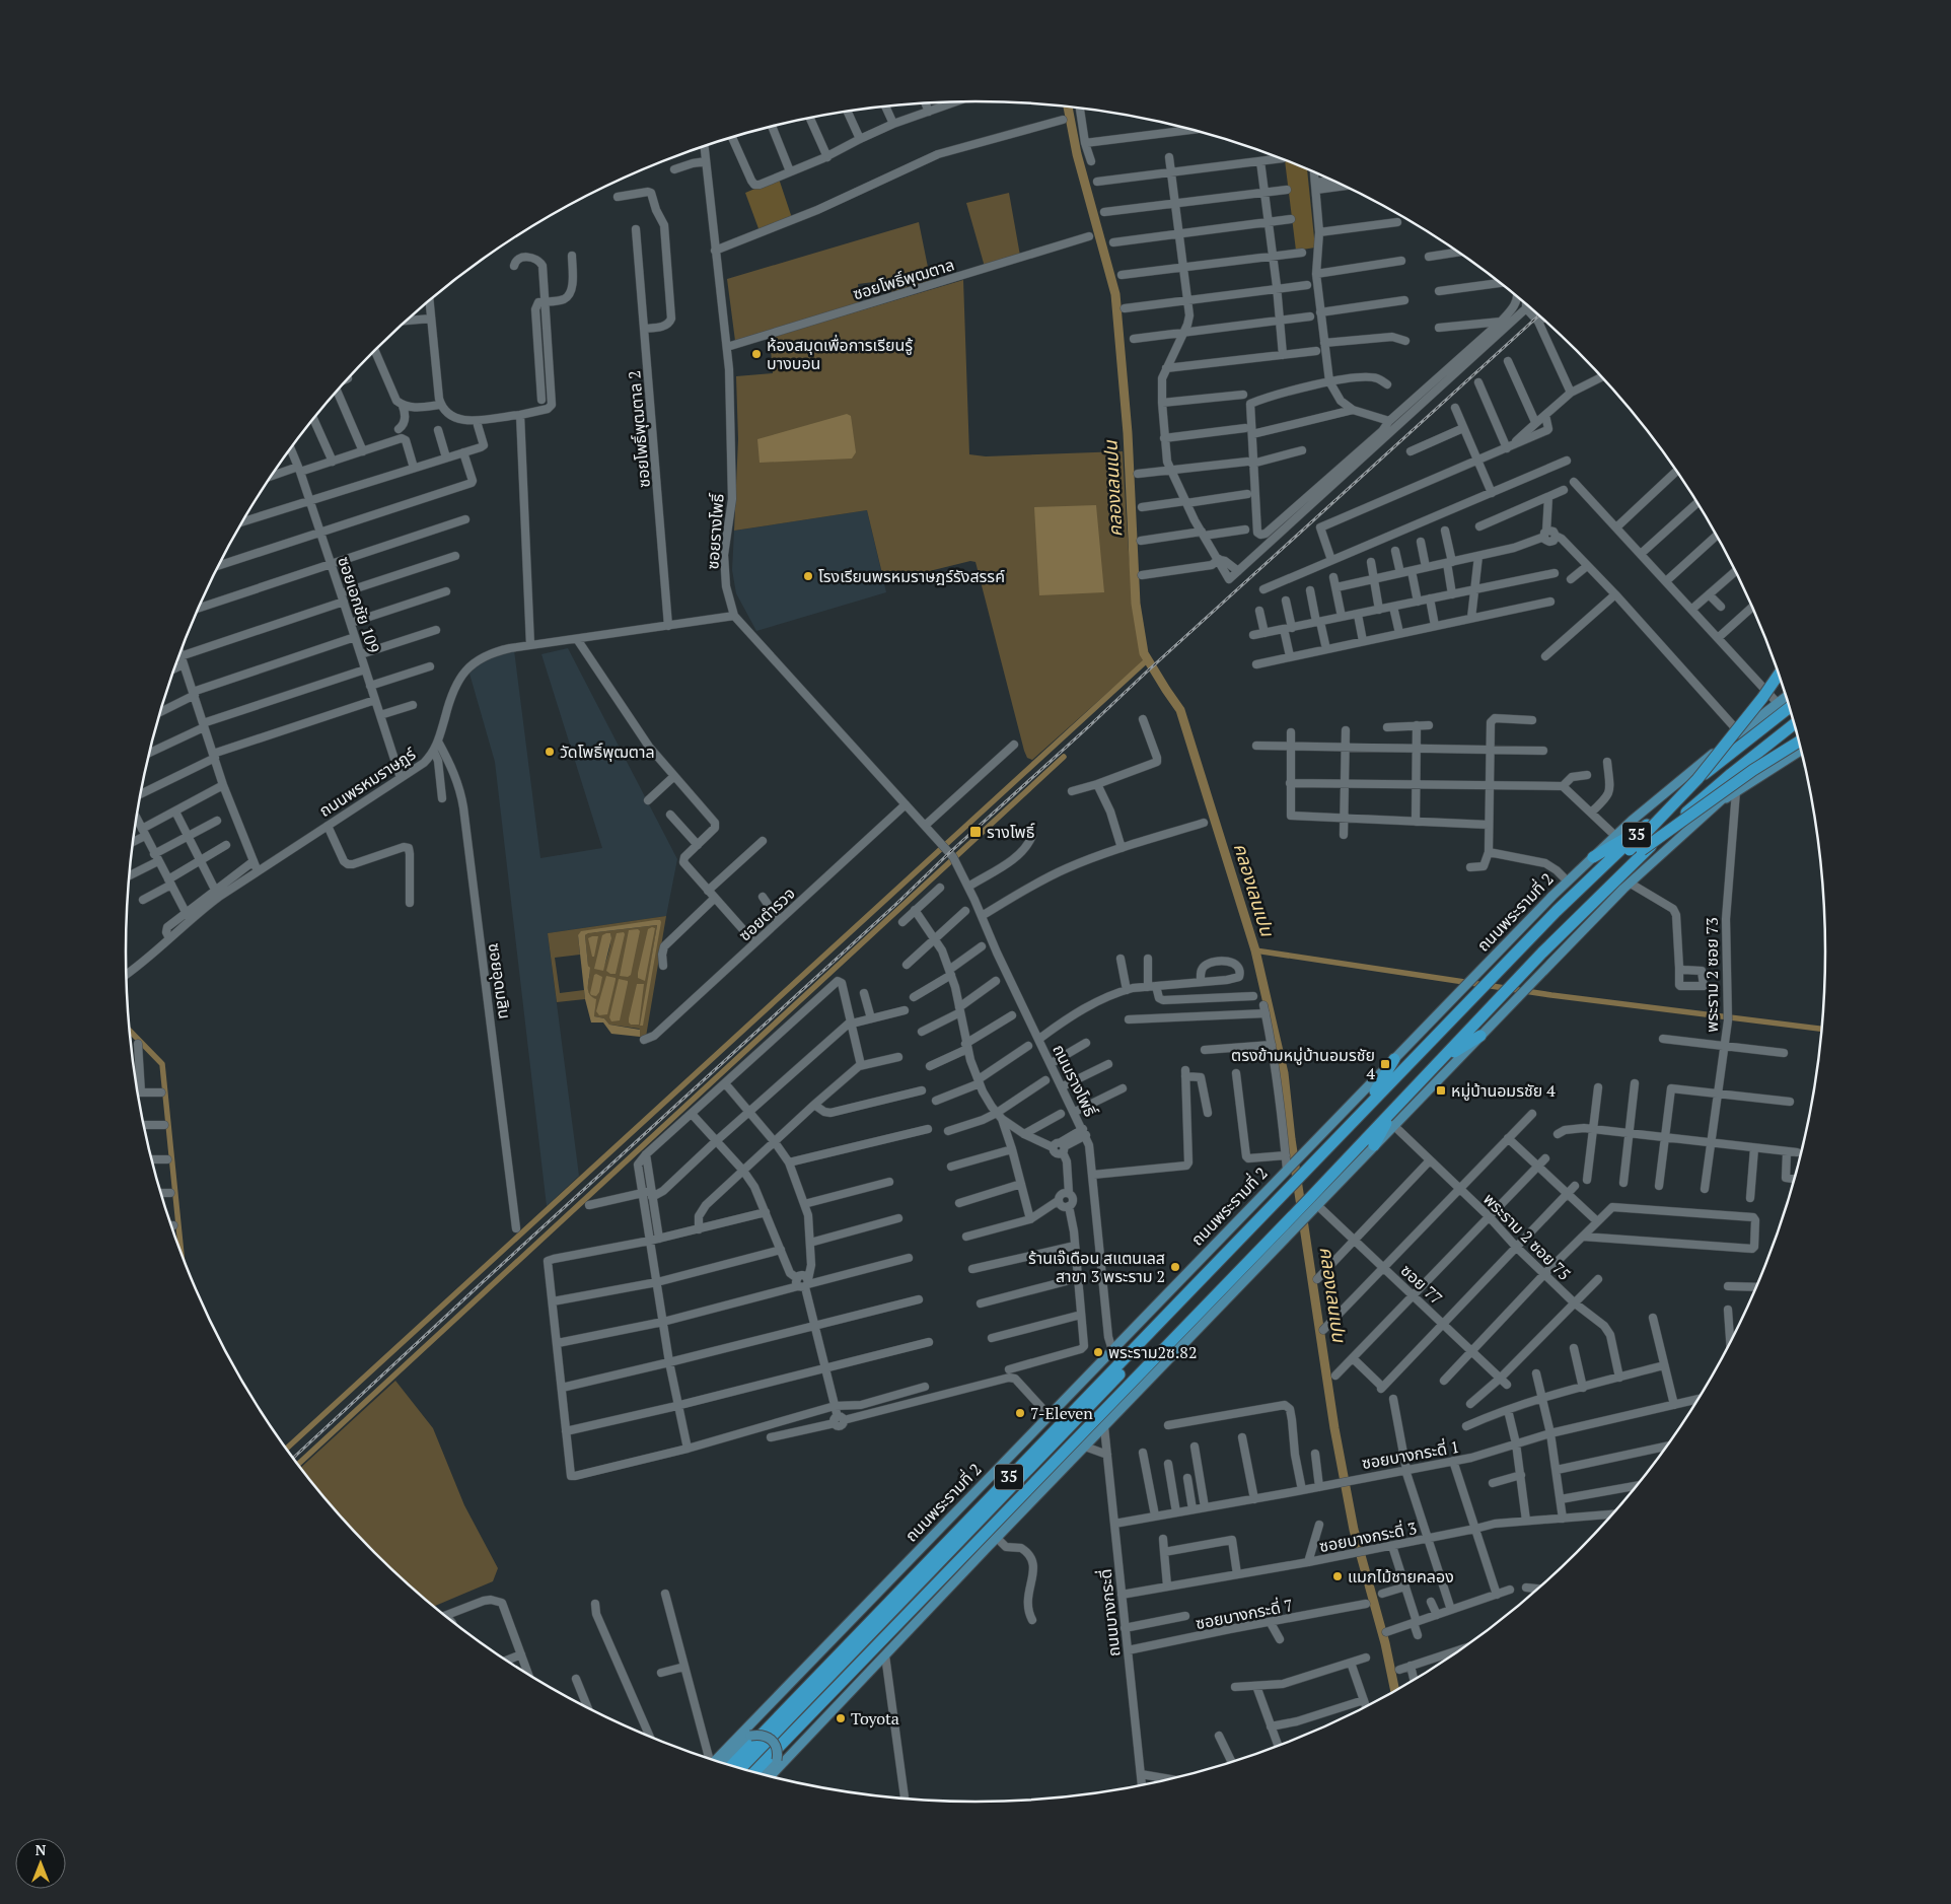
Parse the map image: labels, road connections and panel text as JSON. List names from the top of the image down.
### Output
{
  "streets": {
    "highway": ["35", "ถนนพระรามที่ 2"],
    "street": [
      "ซอยโพธิ์พุฒตาล",
      "ซอยโพธิ์พุฒตาล 2",
      "ซอยรางโพธิ์",
      "ซอยเอกชัย 109",
      "ถนนพรหมราษฎร์",
      "ซอยตำรวจ",
      "พระราม 2 ซอย 73",
      "ซอยอุดมสิน",
      "ถนนรางโพธิ์",
      "พระราม 2 ซอย 75",
      "ซอย 77",
      "ซอยบางกระดี่ 1",
      "ซอยบางกระดี่ 3",
      "ถนนบางกระดี่",
      "ซอยบางกระดี่ 7"
    ]
  },
  "crossings": [
    ["ซอยโพธิ์พุฒตาล", "ซอยรางโพธิ์"],
    ["ซอยโพธิ์พุฒตาล 2", "ถนนพรหมราษฎร์"],
    ["ซอยรางโพธิ์", "ถนนพรหมราษฎร์"],
    ["ซอยรางโพธิ์", "ซอยตำรวจ"],
    ["ซอยรางโพธิ์", "ถนนรางโพธิ์"],
    ["ซอยเอกชัย 109", "ถนนพรหมราษฎร์"],
    ["ถนนพรหมราษฎร์", "ซอยอุดมสิน"],
    ["35", "พระราม 2 ซอย 75"],
    ["35", "ซอย 77"],
    ["35", "ถนนบางกระดี่"],
    ["ถนนพระรามที่ 2", "ถนนรางโพธิ์"],
    ["ซอยบางกระดี่ 1", "ถนนบางกระดี่"],
    ["ซอยบางกระดี่ 3", "ถนนบางกระดี่"],
    ["ถนนบางกระดี่", "ซอยบางกระดี่ 7"]
  ],
  "water": ["คลองเลนเปน"],
  "places": {
    "other": [
      "ห้องสมุดเพื่อการเรียนรู้ บางบอน",
      "โรงเรียนพรหมราษฎร์รังสรรค์",
      "วัดโพธิ์พุฒตาล",
      "ร้านเจ๊เดือน สแตนเลส สาขา 3 พระราม 2",
      "พระราม2ซ.82",
      "7-Eleven",
      "แมกไม้ชายคลอง",
      "Toyota"
    ],
    "transit": ["รางโพธิ์", "ตรงข้ามหมู่บ้านอมรชัย 4", "หมู่บ้านอมรชัย 4"]
  },
  "north": "top"
}
